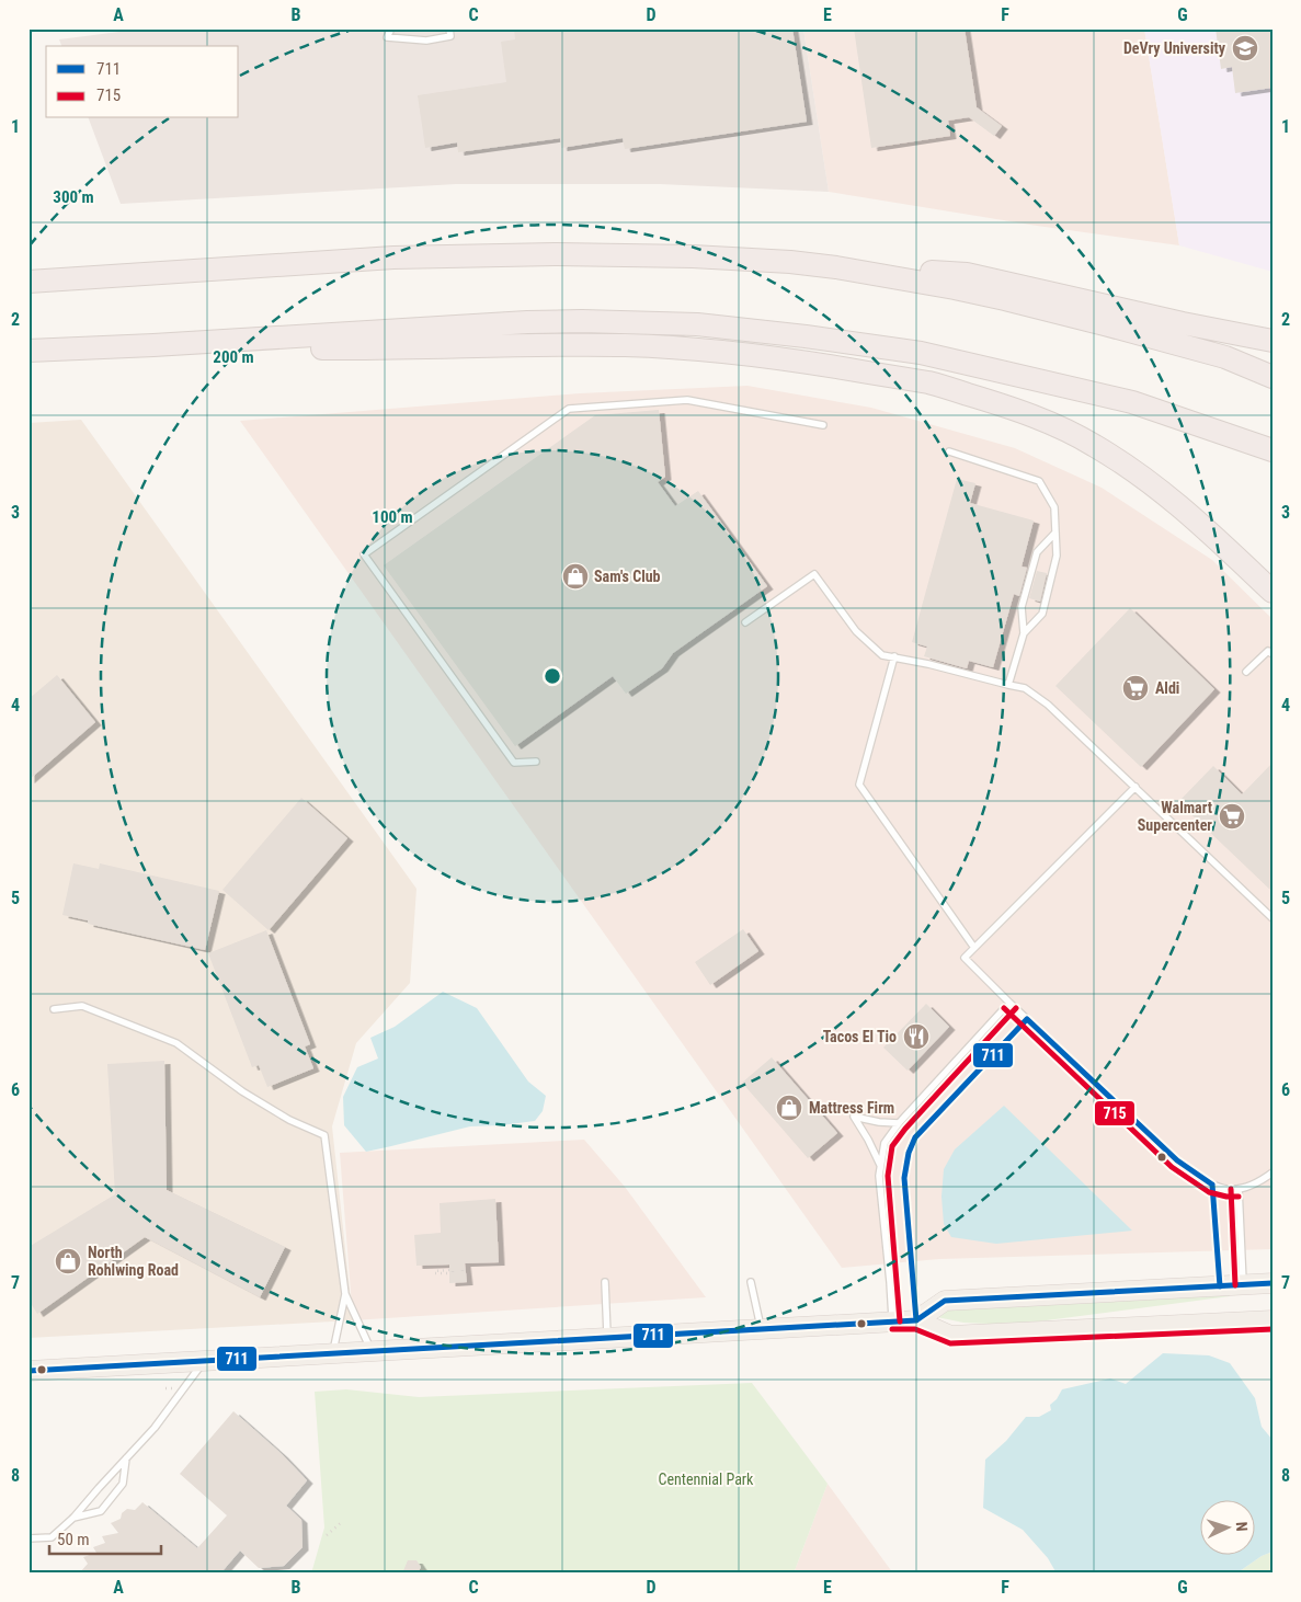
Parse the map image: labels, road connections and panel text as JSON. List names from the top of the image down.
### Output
{
  "parks": ["Centennial Park"],
  "places": {
    "school or university": ["DeVry University"],
    "shop": ["Sam's Club", "Mattress Firm", "North Rohlwing Road"],
    "supermarket": ["Aldi", "Walmart Supercenter"],
    "restaurant": ["Tacos El Tio"]
  },
  "lines": ["transit line 715", "transit line 711"],
  "legend": ["711", "715"],
  "scale_bar": "50 m",
  "north": "right",
  "grid": {
    "columns": [
      "A",
      "B",
      "C",
      "D",
      "E",
      "F",
      "G"
    ],
    "rows": [
      "1",
      "2",
      "3",
      "4",
      "5",
      "6",
      "7",
      "8"
    ]
  },
  "rings": ["300 m", "200 m", "100 m"]
}
